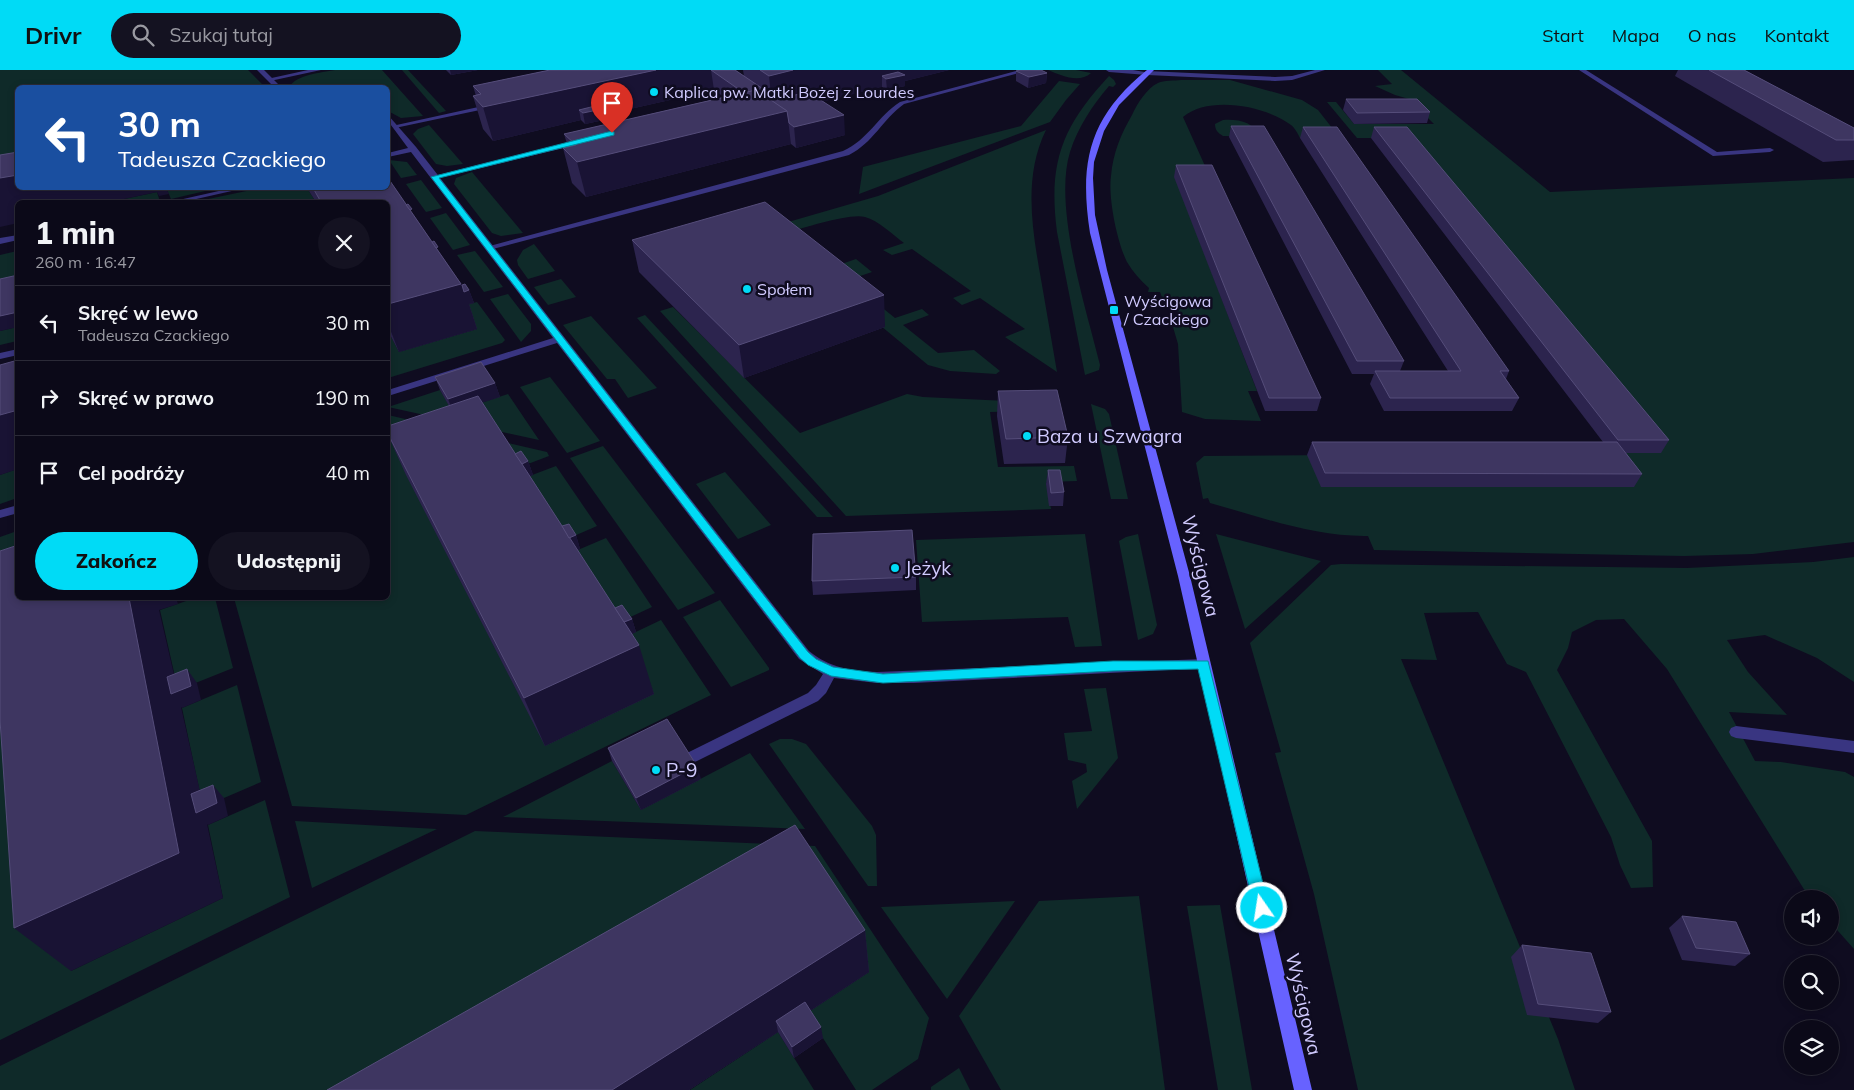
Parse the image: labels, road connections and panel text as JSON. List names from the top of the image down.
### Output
{
  "streets": {
    "street": ["Wyścigowa"]
  },
  "places": {
    "other": [
      "Kaplica pw. Matki Bożej z Lourdes",
      "Społem",
      "Baza u Szwagra",
      "Jeżyk",
      "P-9"
    ],
    "transit": ["Wyścigowa / Czackiego"]
  },
  "page": {
    "header": "Drivr",
    "search": "Szukaj tutaj",
    "nav": [
      "Start",
      "Mapa",
      "O nas",
      "Kontakt"
    ],
    "turn": ["30 m", "Tadeusza Czackiego"],
    "heading": ["1 min", "260 m · 16:47"],
    "list": [
      {
        "name": "Skręć w lewo",
        "note": "Tadeusza Czackiego",
        "value": "30 m"
      },
      {
        "name": "Skręć w prawo",
        "value": "190 m"
      },
      {
        "name": "Cel podróży",
        "value": "40 m"
      }
    ],
    "buttons": ["Zakończ", "Udostępnij"]
  }
}
